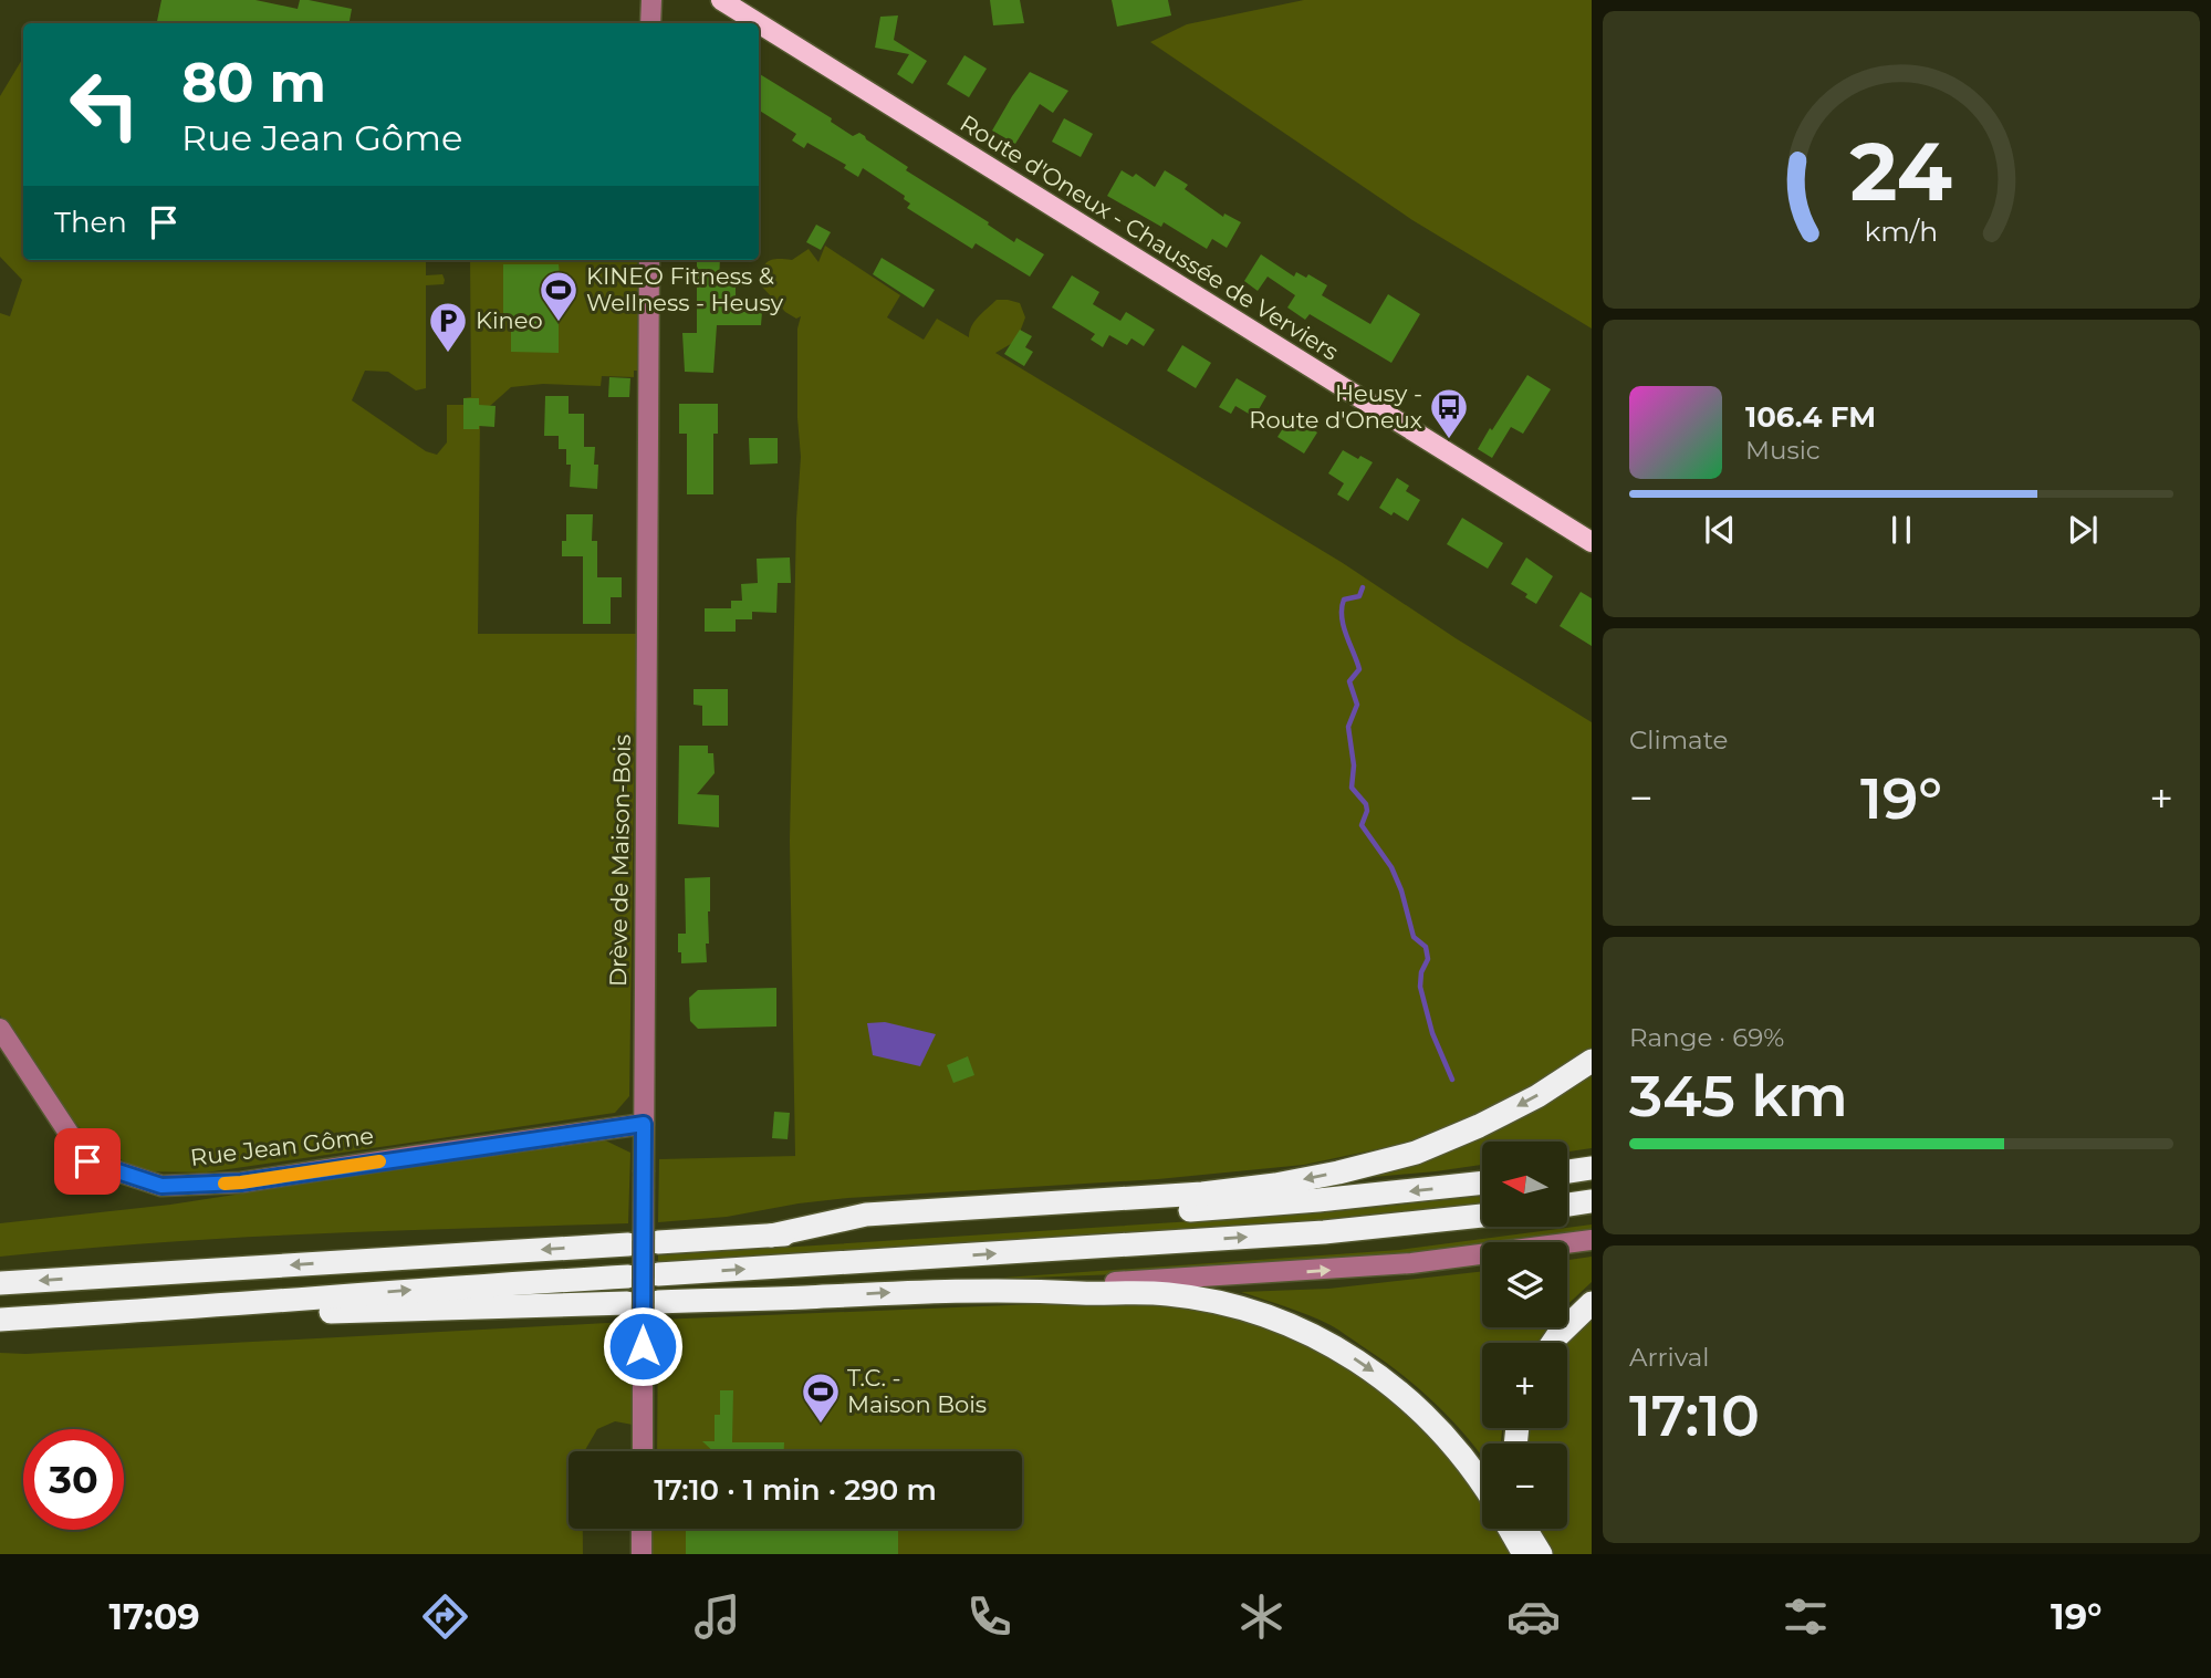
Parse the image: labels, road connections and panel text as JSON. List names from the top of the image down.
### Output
{
  "streets": {
    "main road": ["Route d'Oneux - Chaussée de Verviers"],
    "street": ["Drève de Maison-Bois", "Rue Jean Gôme"]
  },
  "crossings": [
    ["Drève de Maison-Bois", "Rue Jean Gôme"]
  ],
  "places": {
    "sports": ["KINEO Fitness & Wellness - Heusy", "T.C. - Maison Bois"],
    "parking": ["Kineo"],
    "bus stop": ["Heusy - Route d'Oneux"]
  },
  "north": "left",
  "page": {
    "turn": ["80 m", "Rue Jean Gôme"],
    "then": "Then",
    "song": ["106.4 FM", "Music"],
    "tile": [
      "Climate",
      ["Range · 69%", "345 km"],
      ["Arrival", "17:10"]
    ],
    "heat": ["−", "19°", "+"],
    "map_buttons": ["+", "−"],
    "limit": "30",
    "trip": "17:10 · 1 min · 290 m",
    "tabs": ["17:09", "19°"],
    "gauge": ["24", "km/h"]
  }
}
